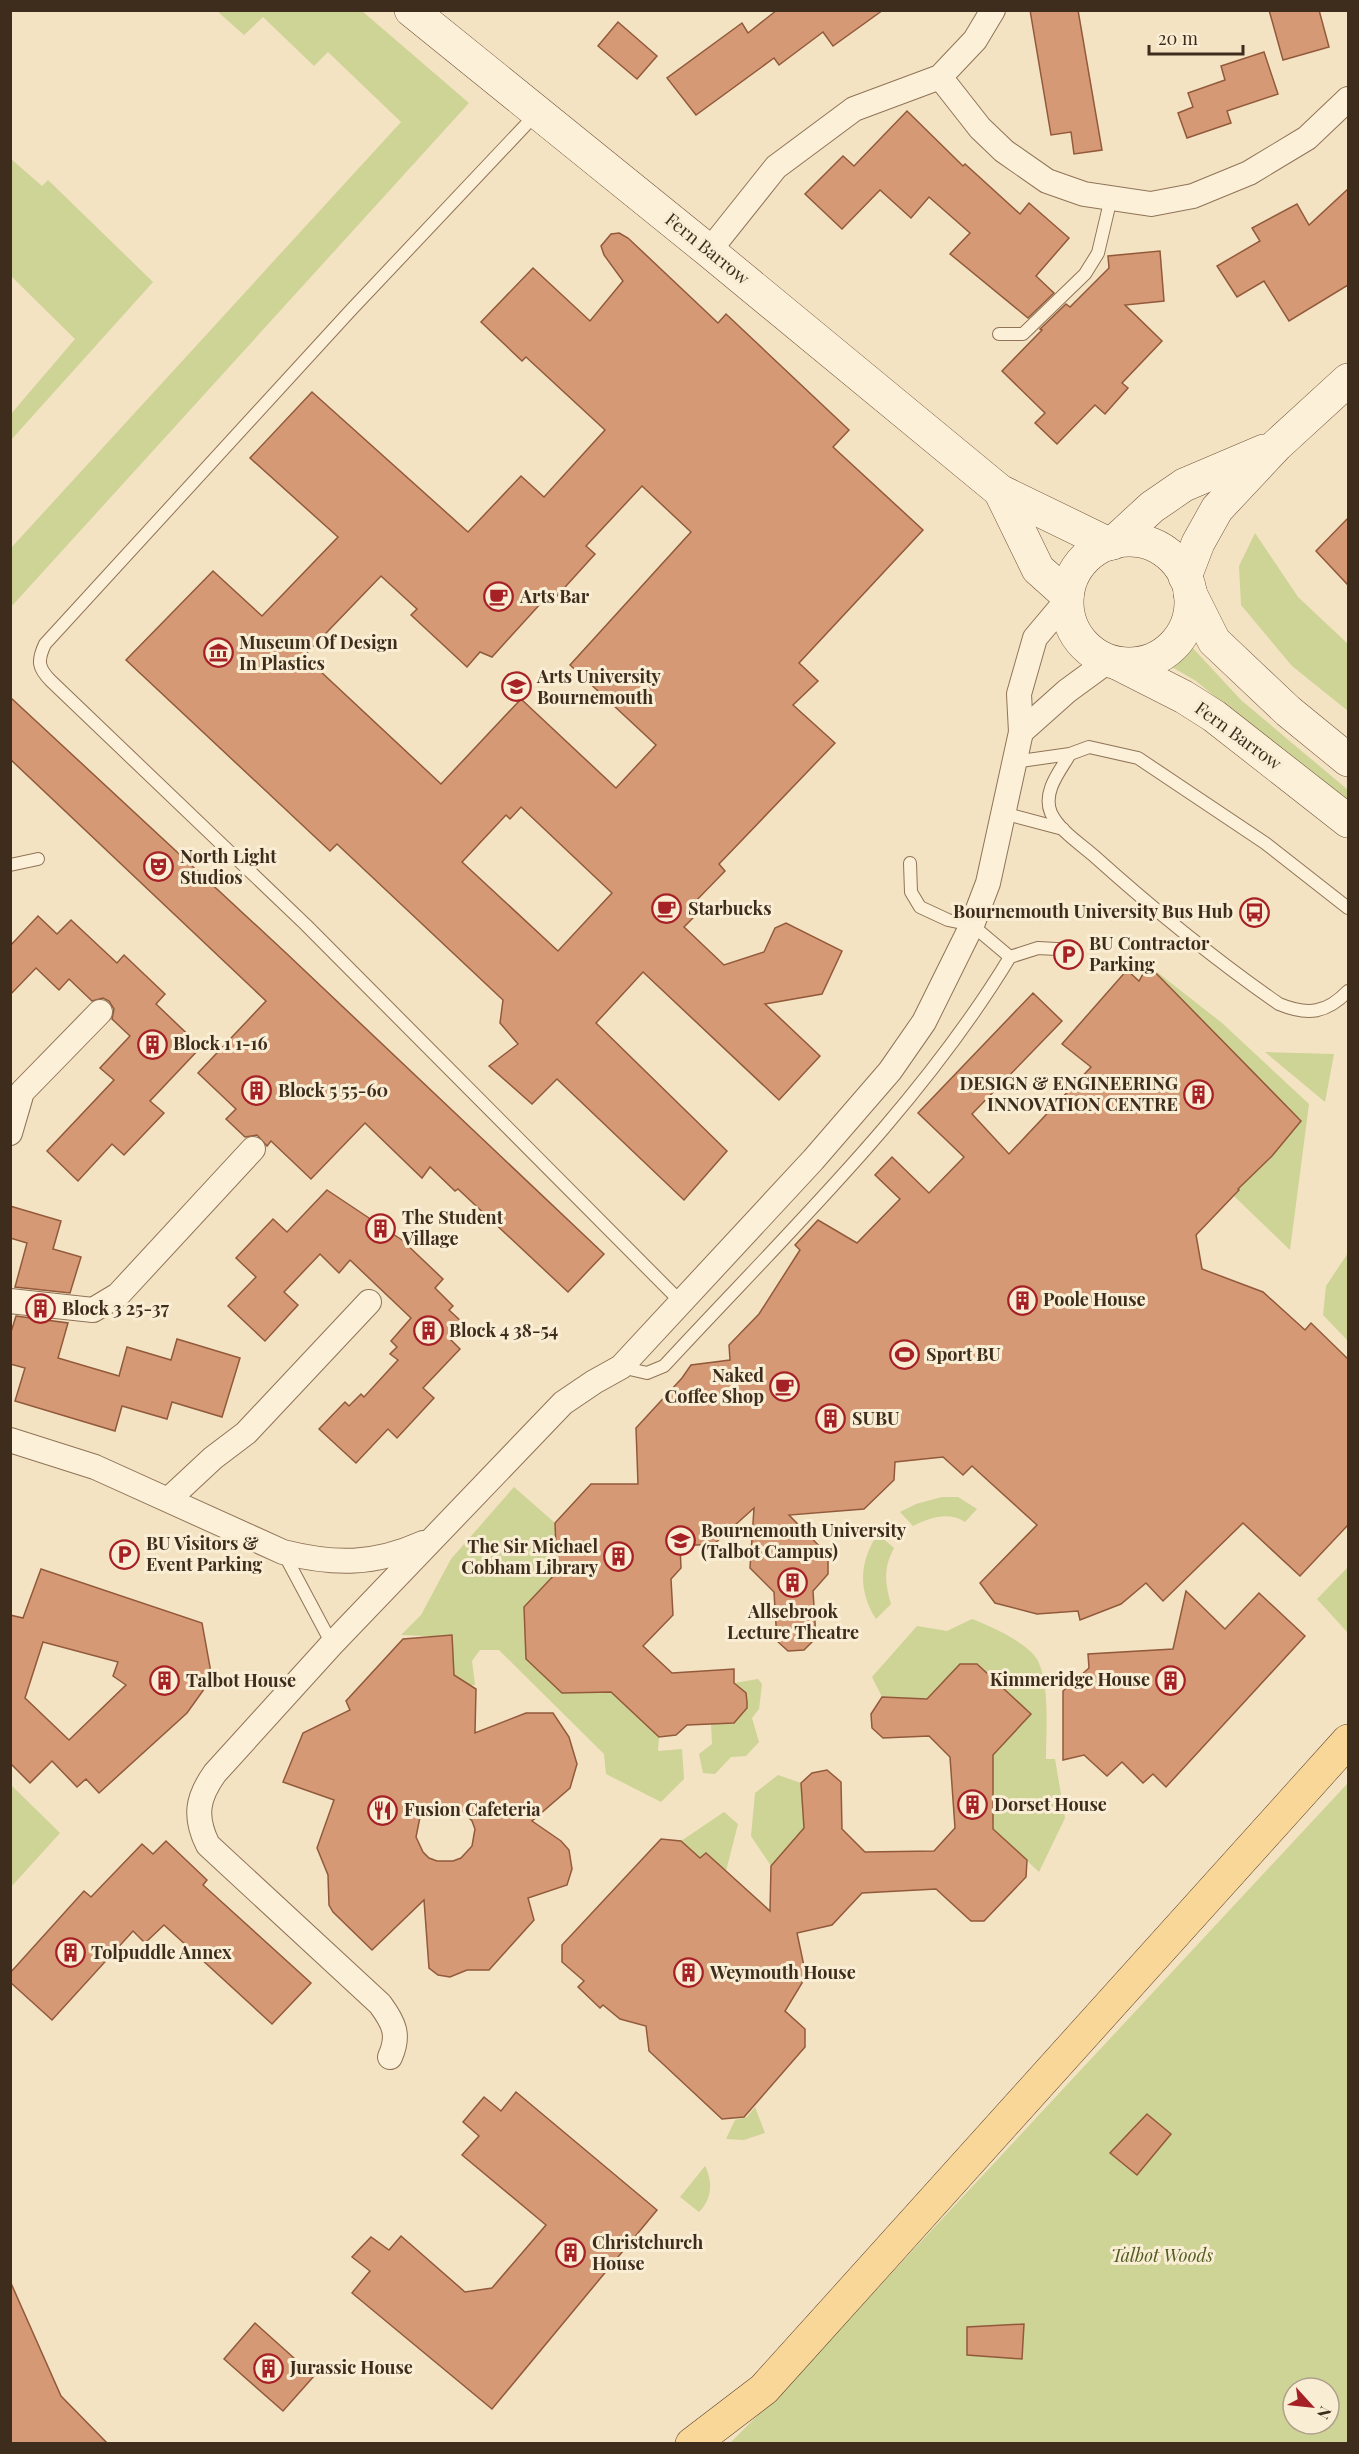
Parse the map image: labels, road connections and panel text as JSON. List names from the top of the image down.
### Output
{
  "streets": {
    "street": ["Fern Barrow"]
  },
  "parks": ["Talbot Woods"],
  "places": {
    "cafe": ["Arts Bar", "Starbucks", "Naked Coffee Shop"],
    "museum": ["Museum Of Design In Plastics"],
    "school or university": ["Arts University Bournemouth", "Bournemouth University (Talbot Campus)"],
    "theatre": ["North Light Studios"],
    "bus stop": ["Bournemouth University Bus Hub"],
    "parking": ["BU Contractor Parking", "BU Visitors & Event Parking"],
    "building": [
      "Block 1 1-16",
      "Block 5 55-60",
      "DESIGN & ENGINEERING INNOVATION CENTRE",
      "The Student Village",
      "Poole House",
      "Block 3 25-37",
      "Block 4 38-54",
      "SUBU",
      "The Sir Michael Cobham Library",
      "Allsebrook Lecture Theatre",
      "Kimmeridge House",
      "Talbot House",
      "Dorset House",
      "Tolpuddle Annex",
      "Weymouth House",
      "Christchurch House",
      "Jurassic House"
    ],
    "sports": ["Sport BU"],
    "restaurant": ["Fusion Cafeteria"]
  },
  "scale_bar": "20 m",
  "north": "bottom right"
}
